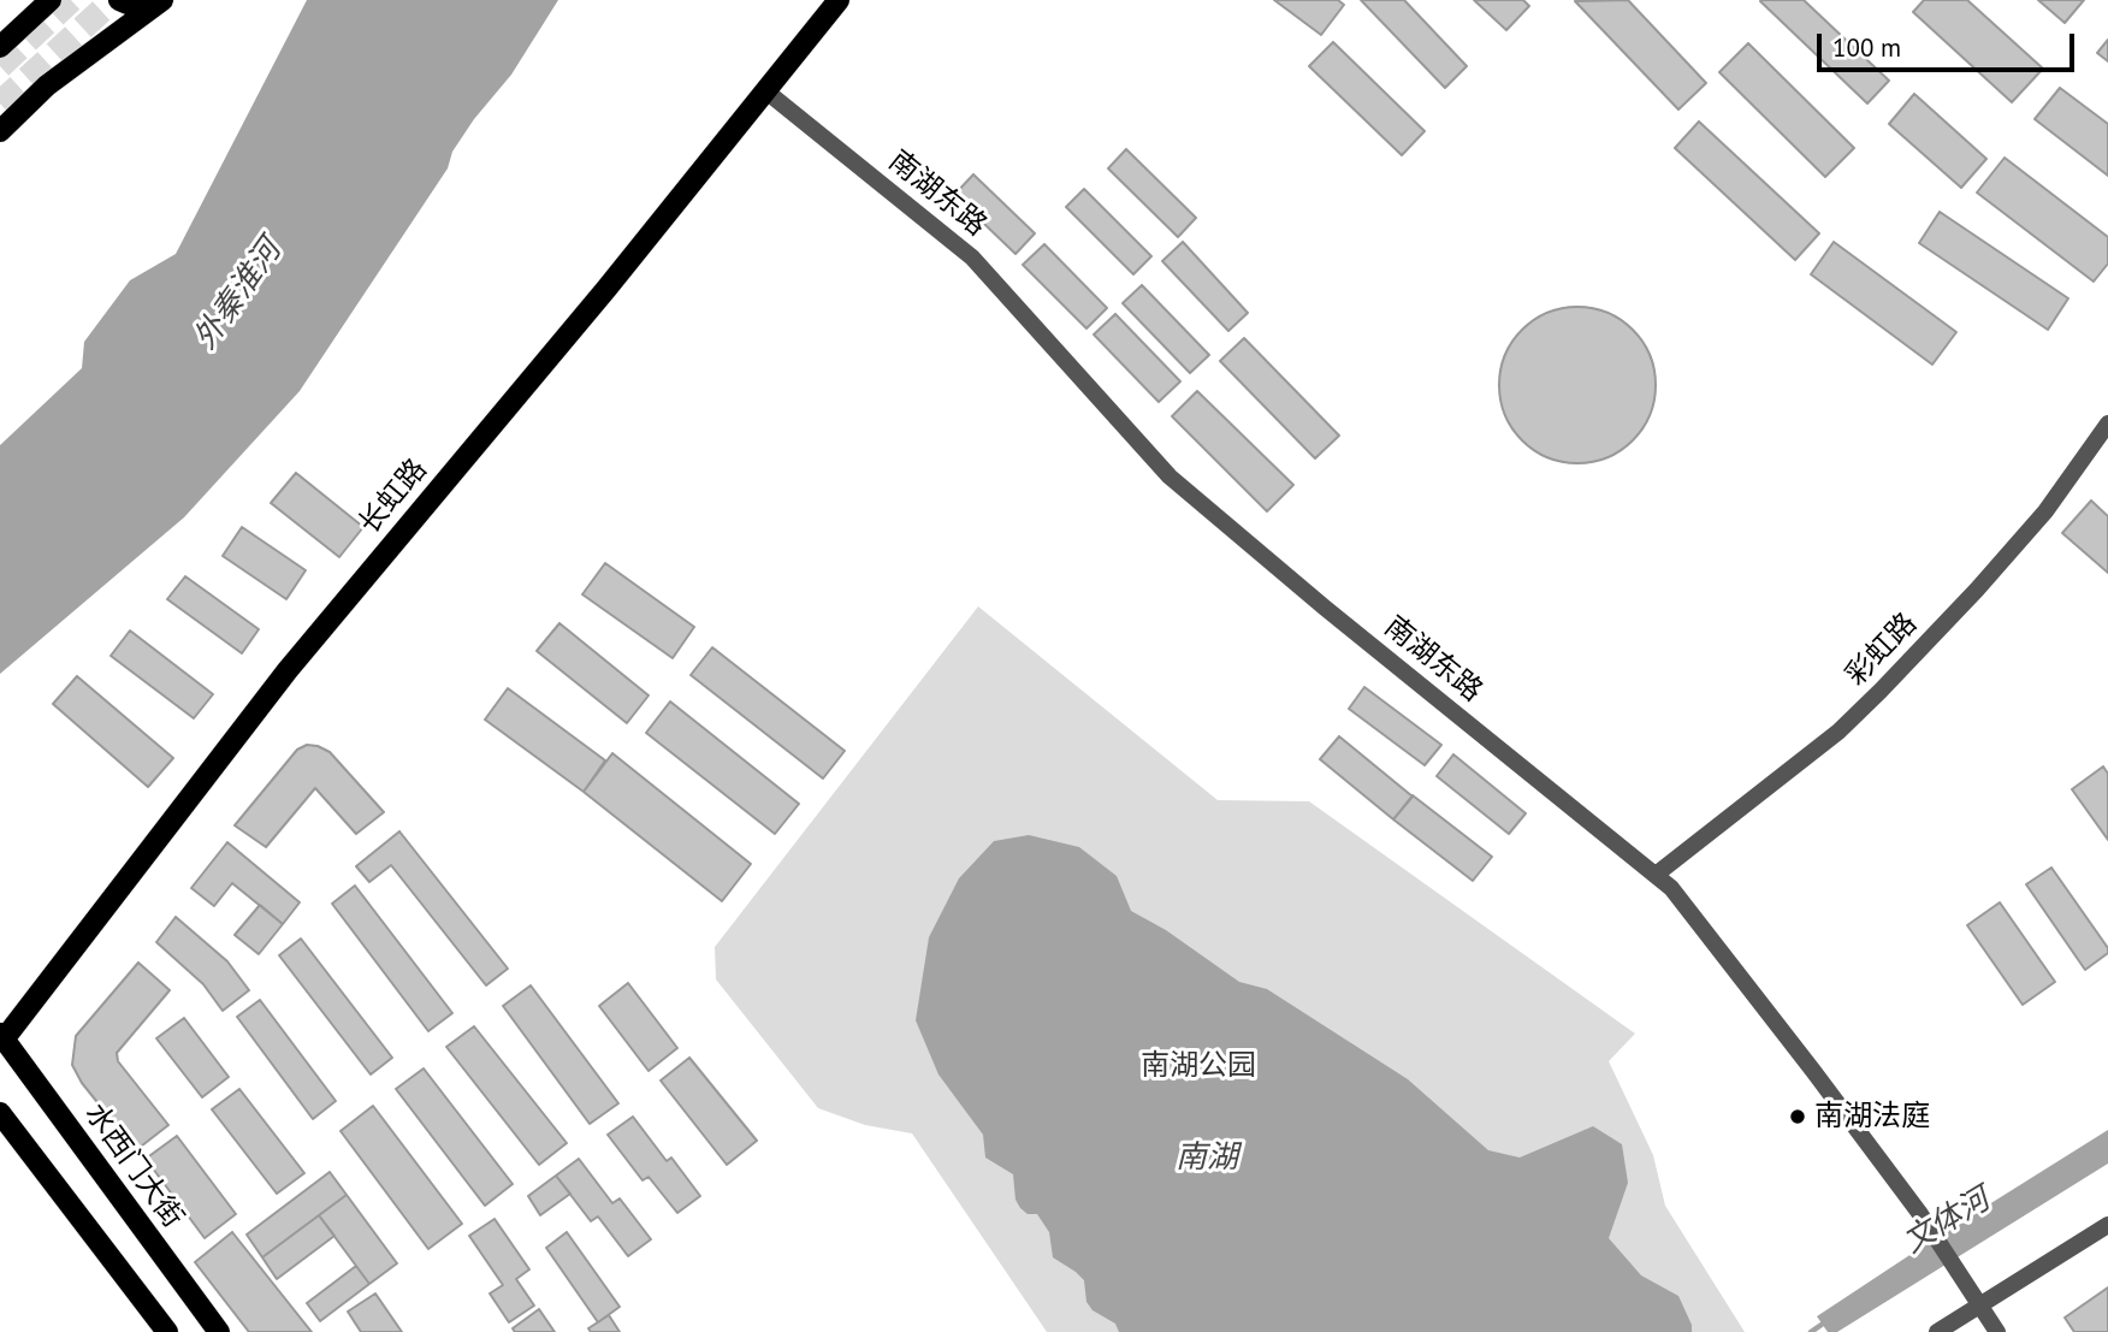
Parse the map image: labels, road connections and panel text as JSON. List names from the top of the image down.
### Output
{
  "streets": {
    "main road": ["长虹路", "水西门大街"],
    "street": ["南湖东路", "彩虹路"]
  },
  "crossings": [
    ["南湖东路", "长虹路"],
    ["南湖东路", "彩虹路"],
    ["长虹路", "水西门大街"]
  ],
  "water": ["外秦淮河", "南湖", "文体河"],
  "parks": ["南湖公园"],
  "places": ["南湖法庭"],
  "scale_bar": "100 m"
}
